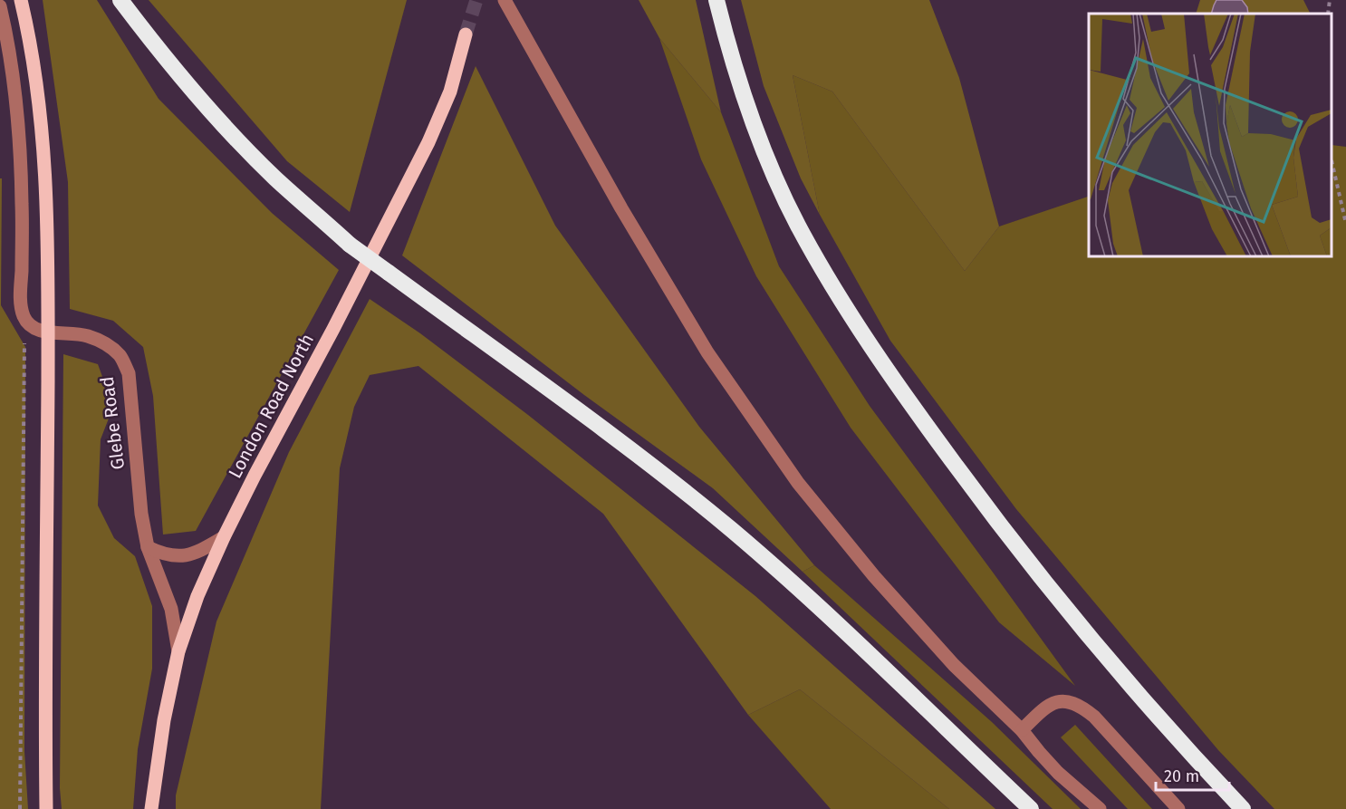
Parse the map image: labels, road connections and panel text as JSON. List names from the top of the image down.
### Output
{
  "streets": {
    "main road": ["London Road North"],
    "street": ["Glebe Road"]
  },
  "crossings": [
    ["London Road North", "Glebe Road"]
  ],
  "scale_bar": "20 m"
}
